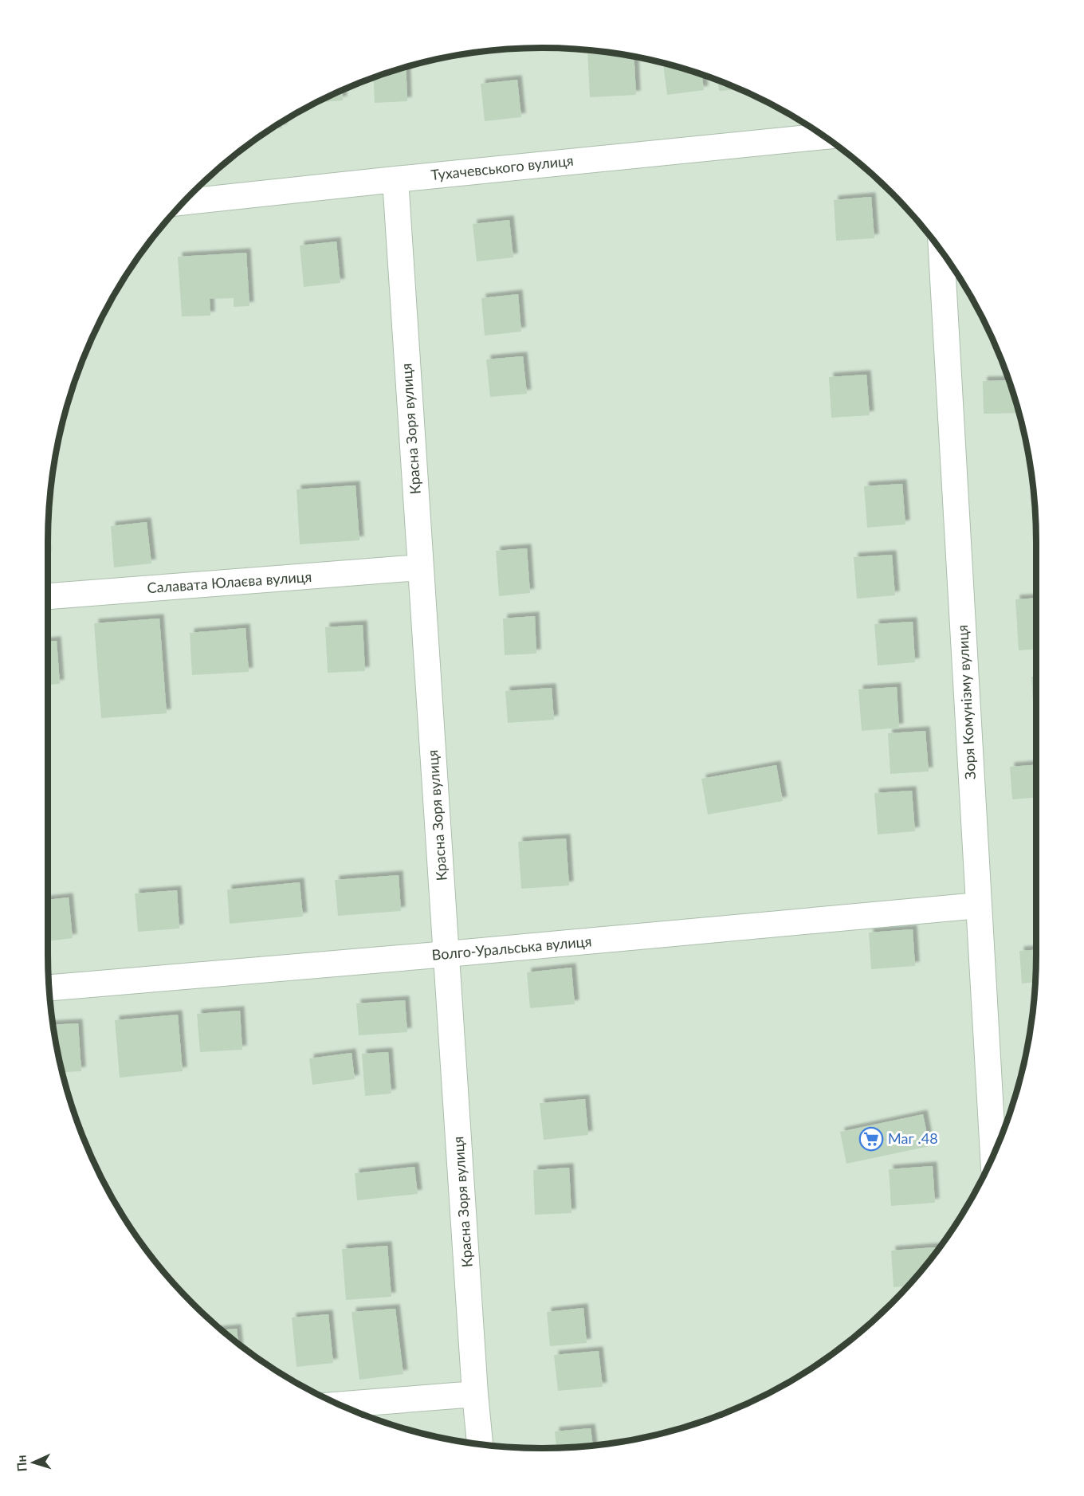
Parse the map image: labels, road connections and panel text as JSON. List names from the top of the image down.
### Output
{
  "streets": {
    "street": [
      "Тухачевського вулиця",
      "Красна Зоря вулиця",
      "Салавата Юлаєва вулиця",
      "Зоря Комунізму вулиця",
      "Волго-Уральська вулиця"
    ]
  },
  "crossings": [
    ["Тухачевського вулиця", "Красна Зоря вулиця"],
    ["Красна Зоря вулиця", "Салавата Юлаєва вулиця"],
    ["Красна Зоря вулиця", "Волго-Уральська вулиця"],
    ["Зоря Комунізму вулиця", "Волго-Уральська вулиця"]
  ],
  "places": {
    "supermarket": ["Маг .48"]
  },
  "north": "left"
}
